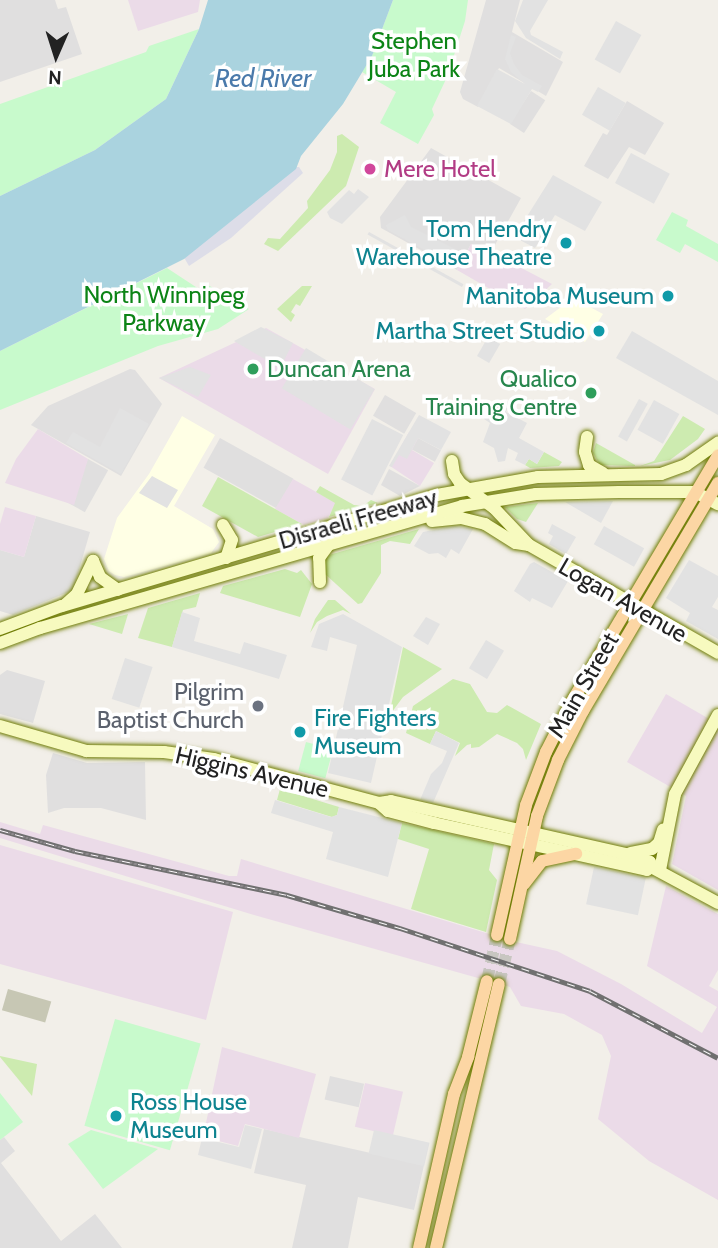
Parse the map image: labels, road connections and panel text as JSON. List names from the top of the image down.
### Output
{
  "streets": {
    "main road": [
      "Disraeli Freeway",
      "Logan Avenue",
      "Main Street",
      "Higgins Avenue"
    ]
  },
  "crossings": [
    ["Disraeli Freeway", "Logan Avenue"],
    ["Disraeli Freeway", "Main Street"],
    ["Logan Avenue", "Main Street"],
    ["Main Street", "Higgins Avenue"]
  ],
  "water": ["Red River"],
  "parks": ["Stephen Juba Park", "North Winnipeg Parkway"],
  "places": [
    "Mere Hotel",
    "Tom Hendry Warehouse Theatre",
    "Manitoba Museum",
    "Martha Street Studio",
    "Duncan Arena",
    "Qualico Training Centre",
    "Pilgrim Baptist Church",
    "Fire Fighters Museum",
    "Ross House Museum"
  ],
  "north": "bottom"
}
